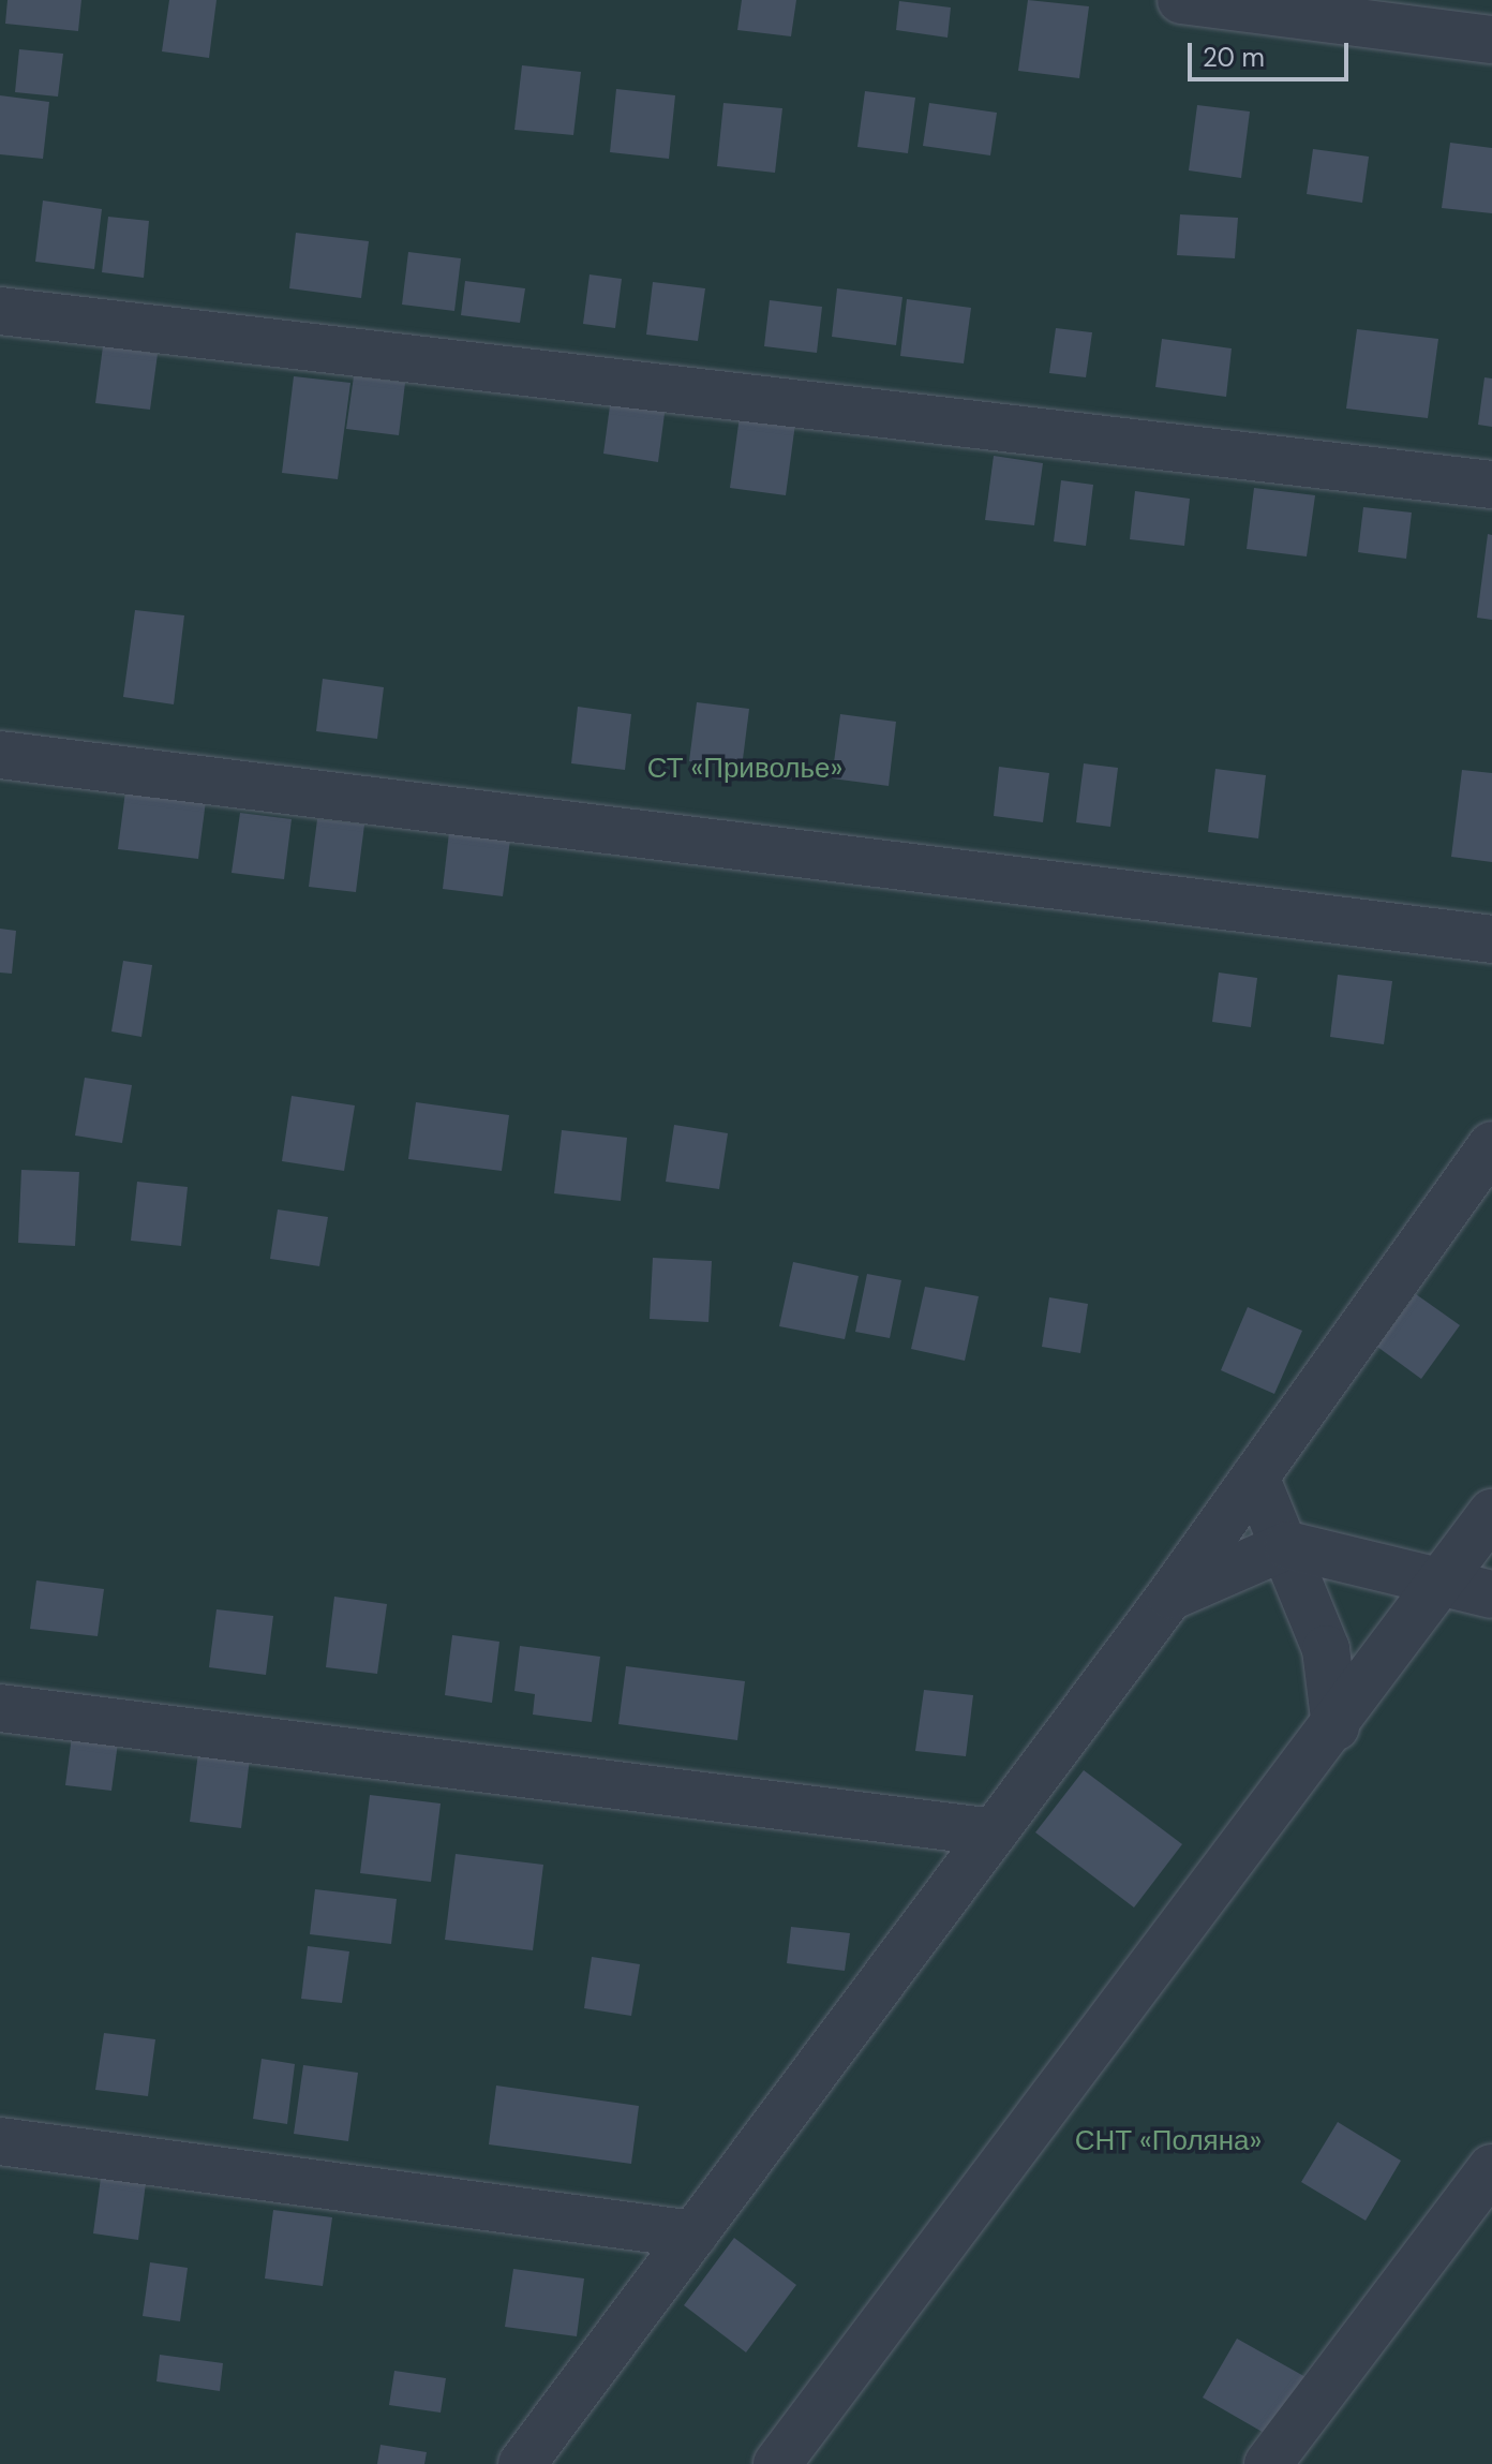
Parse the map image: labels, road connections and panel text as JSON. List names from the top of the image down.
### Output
{
  "parks": ["СТ «Приволье»", "СНТ «Поляна»"],
  "scale_bar": "20 m"
}
